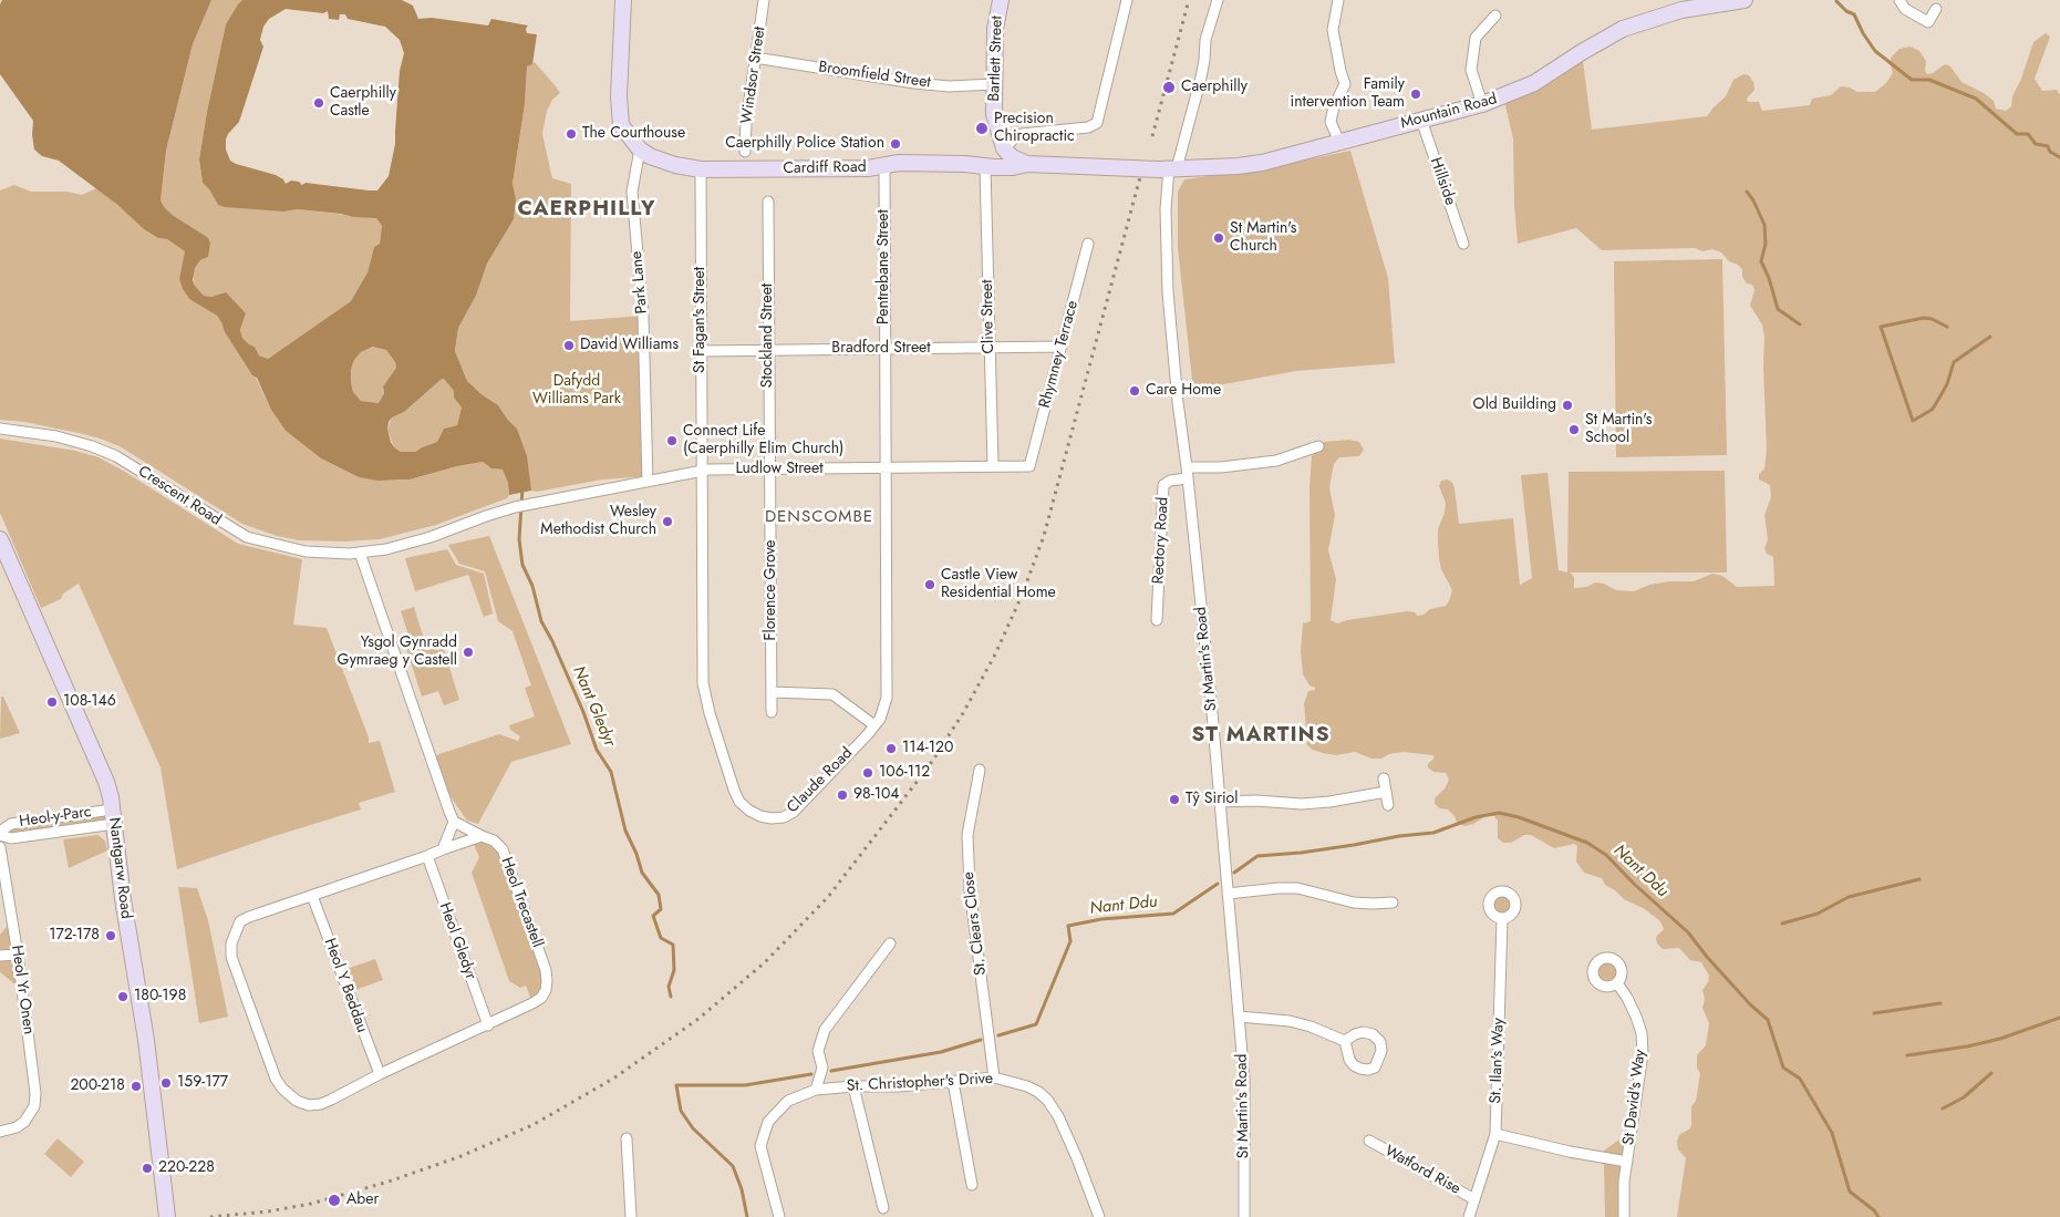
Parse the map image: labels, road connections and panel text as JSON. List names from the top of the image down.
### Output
{
  "streets": {
    "main road": [
      "Bartlett Street",
      "Mountain Road",
      "Cardiff Road",
      "Nantgarw Road"
    ],
    "street": [
      "Windsor Street",
      "Broomfield Street",
      "Hillside",
      "Pentrebane Street",
      "Park Lane",
      "Clive Street",
      "St Fagan's Street",
      "Stockland Street",
      "Bradford Street",
      "Rhymney Terrace",
      "Ludlow Street",
      "Crescent Road",
      "Rectory Road",
      "Florence Grove",
      "St Martin's Road",
      "Claude Road",
      "Heol-y-Parc",
      "Heol Trecastell",
      "St. Clears Close",
      "Heol Gledyr",
      "Heol Y Beddau",
      "Heol Yr Onen",
      "St. Ilan's Way",
      "St. Christopher's Drive",
      "St David's Way",
      "Watford Rise"
    ]
  },
  "crossings": [
    ["Bartlett Street", "Broomfield Street"],
    ["Windsor Street", "Broomfield Street"],
    ["Mountain Road", "Cardiff Road"],
    ["Mountain Road", "Hillside"],
    ["Mountain Road", "St Martin's Road"],
    ["Cardiff Road", "Pentrebane Street"],
    ["Cardiff Road", "Park Lane"],
    ["Cardiff Road", "Clive Street"],
    ["Cardiff Road", "St Fagan's Street"],
    ["Cardiff Road", "St Martin's Road"],
    ["Pentrebane Street", "Bradford Street"],
    ["Pentrebane Street", "Ludlow Street"],
    ["Pentrebane Street", "Claude Road"],
    ["Park Lane", "Ludlow Street"],
    ["Clive Street", "Bradford Street"],
    ["Clive Street", "Ludlow Street"],
    ["St Fagan's Street", "Bradford Street"],
    ["St Fagan's Street", "Ludlow Street"],
    ["St Fagan's Street", "Claude Road"],
    ["Stockland Street", "Bradford Street"],
    ["Stockland Street", "Ludlow Street"],
    ["Stockland Street", "Florence Grove"],
    ["Bradford Street", "Rhymney Terrace"],
    ["Rhymney Terrace", "Ludlow Street"],
    ["Ludlow Street", "Crescent Road"],
    ["Ludlow Street", "Florence Grove"],
    ["Ludlow Street", "Claude Road"],
    ["Rectory Road", "St Martin's Road"],
    ["Heol-y-Parc", "Nantgarw Road"],
    ["Heol Trecastell", "Heol Gledyr"],
    ["Heol Trecastell", "Heol Y Beddau"],
    ["St. Clears Close", "St. Christopher's Drive"],
    ["St. Ilan's Way", "Watford Rise"]
  ],
  "districts": ["CAERPHILLY", "DENSCOMBE", "ST MARTINS"],
  "water": ["Nant Gledyr", "Nant Ddu"],
  "parks": ["Dafydd Williams Park"],
  "places": [
    "Caerphilly",
    "Family intervention Team",
    "Caerphilly Castle",
    "Precision Chiropractic",
    "The Courthouse",
    "Caerphilly Police Station",
    "St Martin's Church",
    "David Williams",
    "Care Home",
    "Old Building",
    "St Martin's School",
    "Connect Life (Caerphilly Elim Church)",
    "Wesley Methodist Church",
    "Castle View Residential Home",
    "Ysgol Gynradd Gymraeg y Castell",
    "108-146",
    "114-120",
    "106-112",
    "98-104",
    "Tŷ Siriol",
    "172-178",
    "180-198",
    "159-177",
    "200-218",
    "220-228",
    "Aber"
  ]
}
